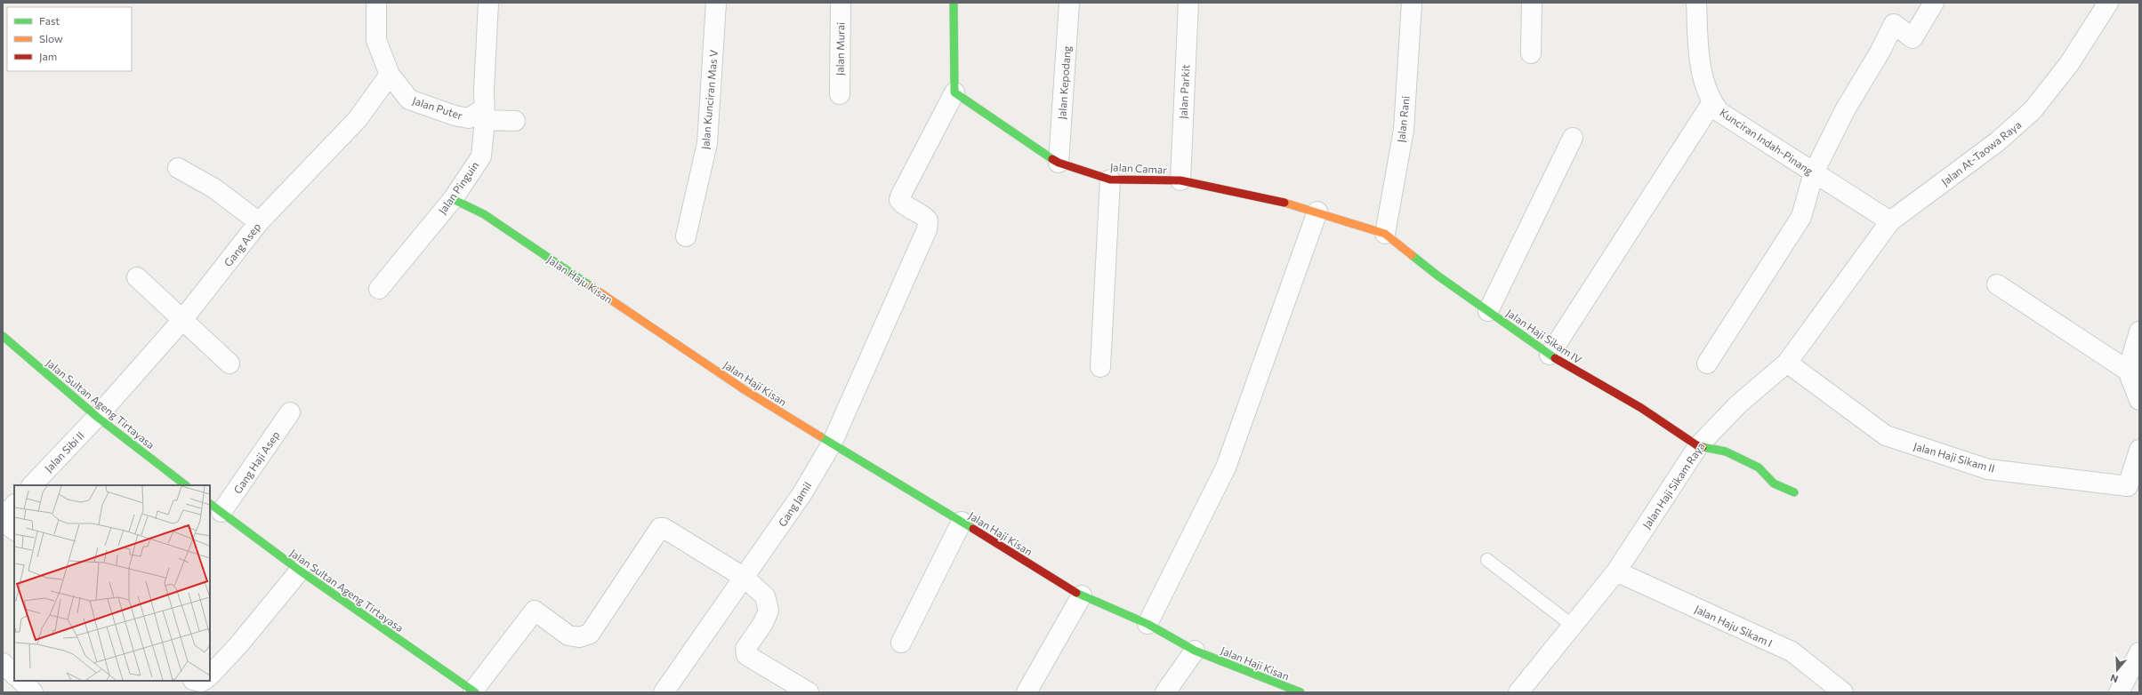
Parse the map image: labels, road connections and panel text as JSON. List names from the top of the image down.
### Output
{
  "streets": {
    "street": [
      "Jalan Murai",
      "Jalan Kepodang",
      "Jalan Parkit",
      "Jalan Kunciran Mas V",
      "Jalan Puter",
      "Jalan Rani",
      "Kunciran Indah-Pinang",
      "Jalan At-Taowa Raya",
      "Jalan Camar",
      "Jalan Pinguin",
      "Gang Asep",
      "Jalan Haju Kisan",
      "Jalan Haji Sikam IV",
      "Jalan Haji Kisan",
      "Jalan Sultan Ageng Tirtayasa",
      "Jalan Sibi II",
      "Jalan Haji Sikam II",
      "Gang Haji Asep",
      "Jalan Haji Sikam Raya",
      "Gang Jamil",
      "Jalan Haju Sikam I"
    ]
  },
  "crossings": [
    ["Jalan Kepodang", "Jalan Camar"],
    ["Jalan Parkit", "Jalan Camar"],
    ["Jalan Puter", "Jalan Pinguin"],
    ["Jalan Puter", "Gang Asep"],
    ["Jalan Rani", "Jalan Camar"],
    ["Jalan Rani", "Jalan Haji Sikam IV"],
    ["Kunciran Indah-Pinang", "Jalan At-Taowa Raya"],
    ["Kunciran Indah-Pinang", "Jalan Haji Sikam Raya"],
    ["Jalan At-Taowa Raya", "Jalan Haji Sikam Raya"],
    ["Jalan Camar", "Jalan Haji Sikam IV"],
    ["Jalan Camar", "Gang Jamil"],
    ["Jalan Pinguin", "Jalan Haju Kisan"],
    ["Gang Asep", "Jalan Sultan Ageng Tirtayasa"],
    ["Gang Asep", "Jalan Sibi II"],
    ["Jalan Haju Kisan", "Jalan Haji Kisan"],
    ["Jalan Haji Sikam IV", "Jalan Haji Sikam Raya"],
    ["Jalan Haji Kisan", "Gang Jamil"],
    ["Jalan Sultan Ageng Tirtayasa", "Jalan Sibi II"],
    ["Jalan Sultan Ageng Tirtayasa", "Gang Haji Asep"],
    ["Jalan Haji Sikam II", "Jalan Haji Sikam Raya"],
    ["Jalan Haji Sikam Raya", "Jalan Haju Sikam I"]
  ],
  "legend": ["Fast", "Slow", "Jam"],
  "north": "bottom"
}
